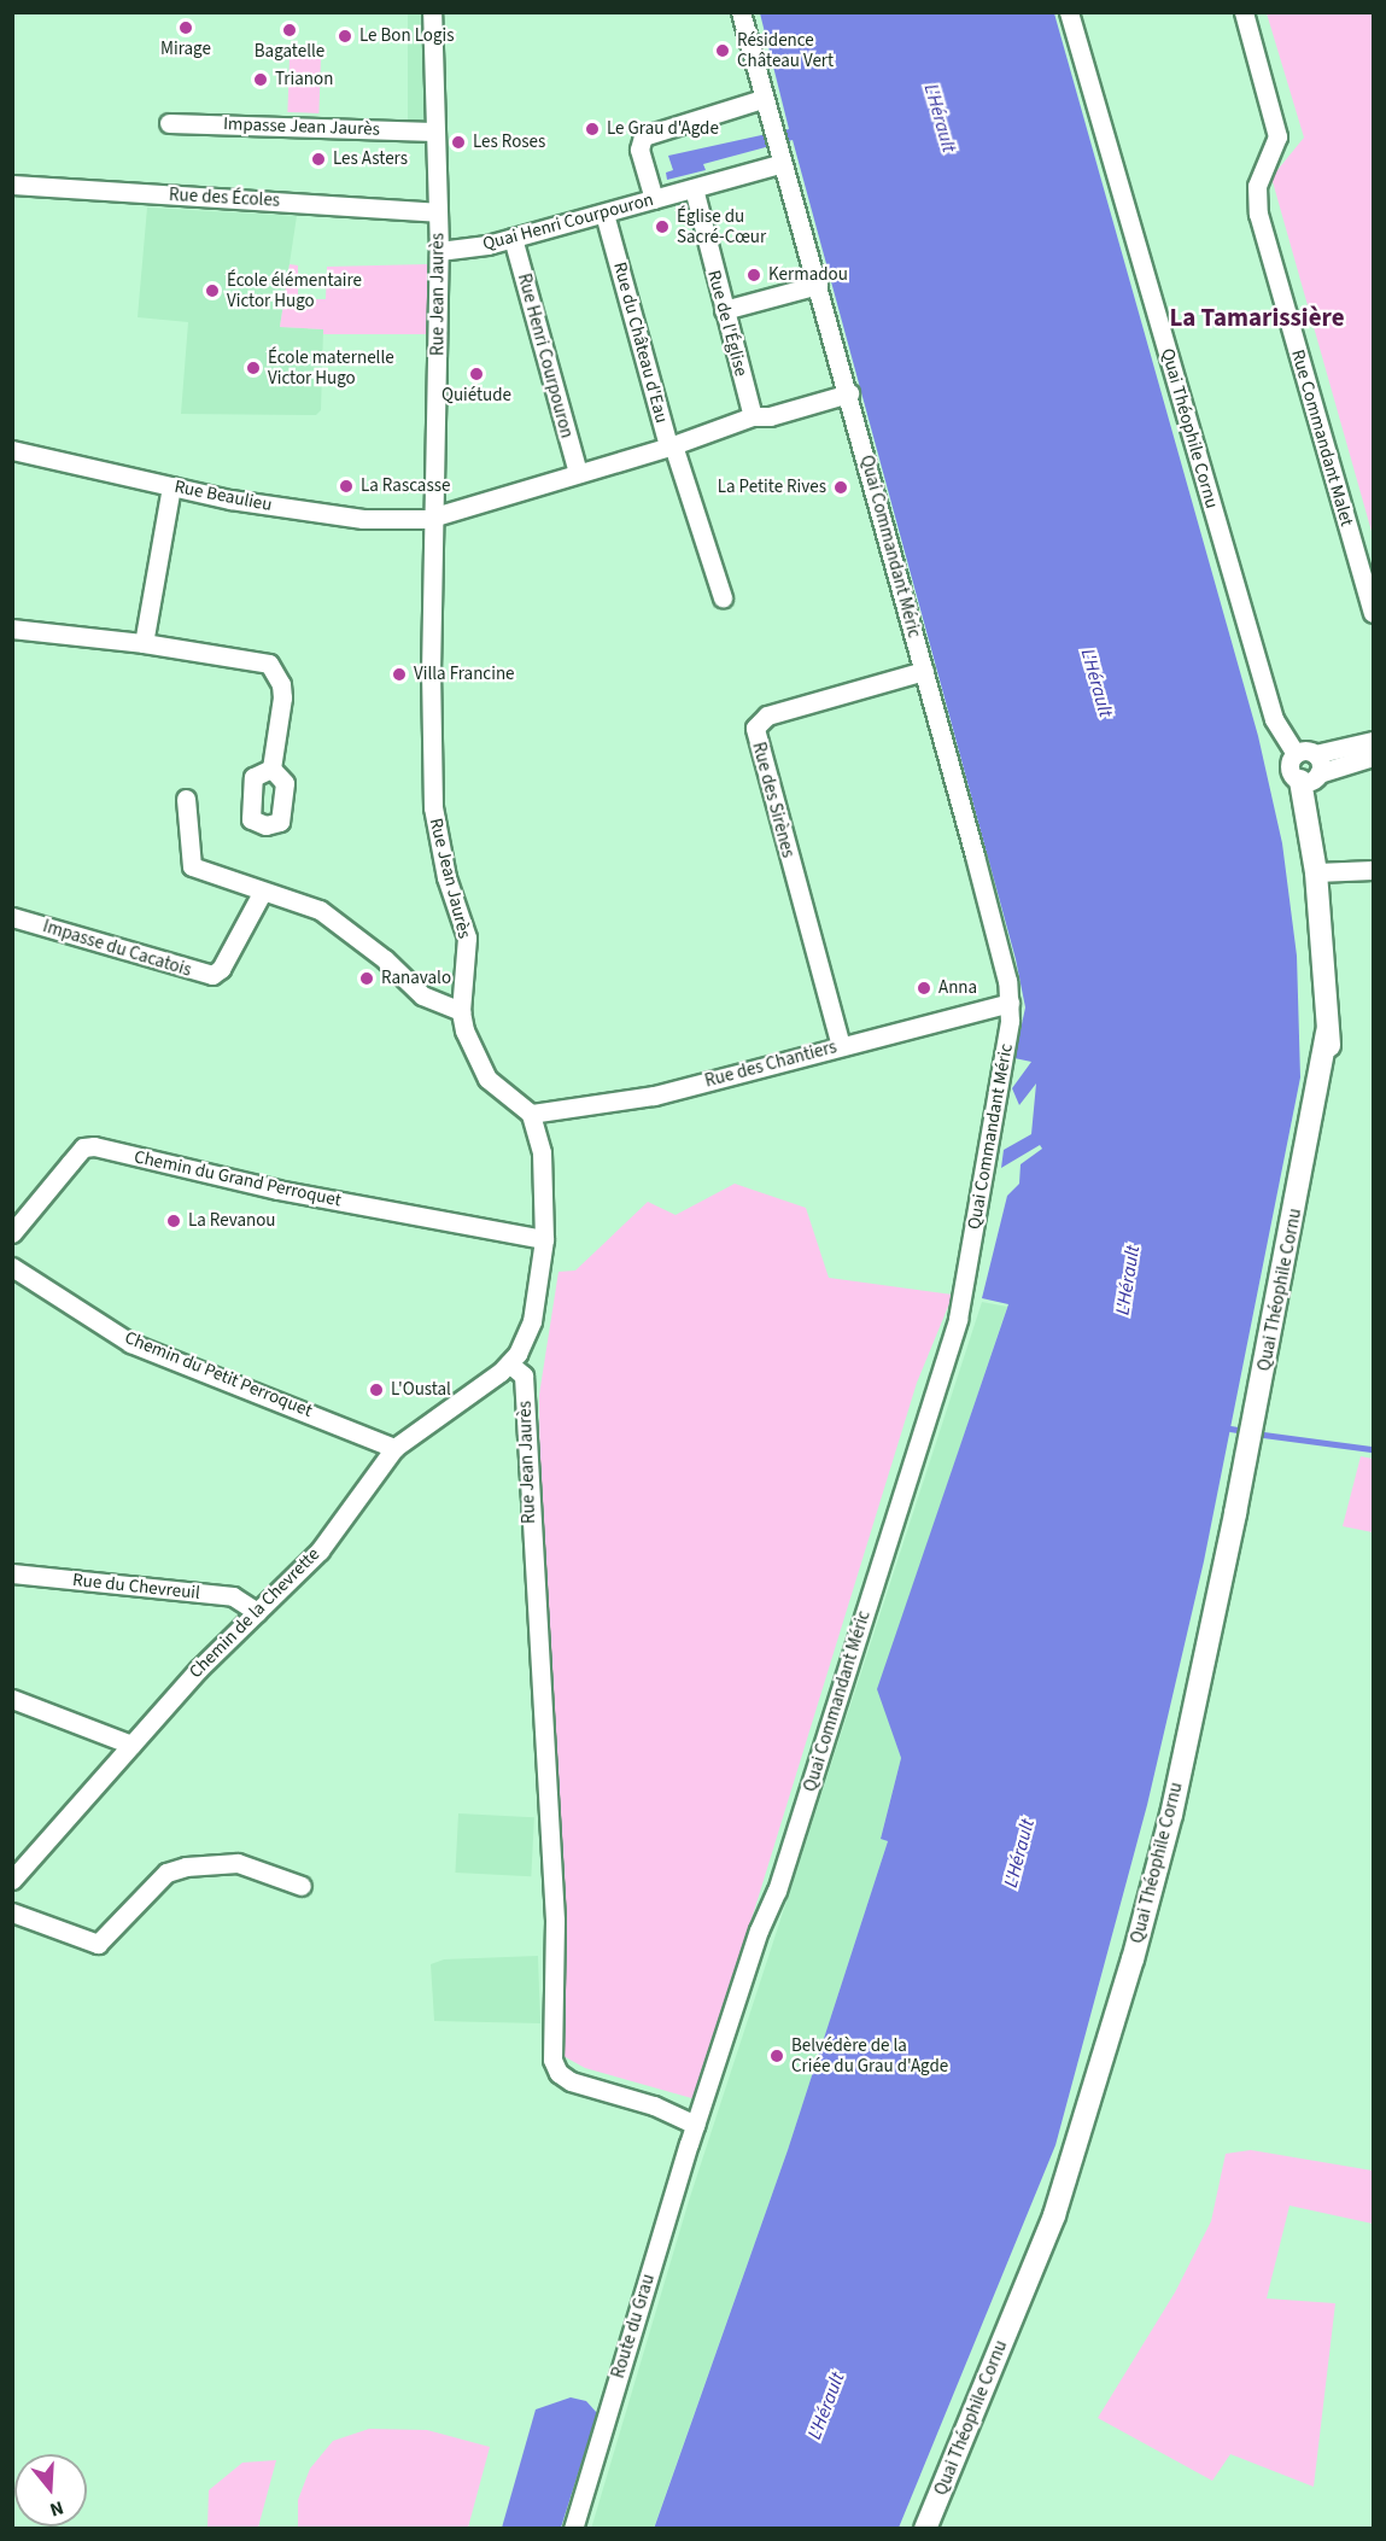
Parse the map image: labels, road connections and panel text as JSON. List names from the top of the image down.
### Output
{
  "streets": {
    "main road": ["Quai Théophile Cornu"],
    "street": [
      "Impasse Jean Jaurès",
      "Rue des Écoles",
      "Quai Henri Courpouron",
      "Rue Jean Jaurès",
      "Rue de l'Église",
      "Rue du Château d'Eau",
      "Rue Henri Courpouron",
      "Rue Commandant Malet",
      "Rue Beaulieu",
      "Quai Commandant Méric",
      "Rue des Sirènes",
      "Impasse du Cacatois",
      "Rue des Chantiers",
      "Chemin du Grand Perroquet",
      "Chemin du Petit Perroquet",
      "Rue du Chevreuil",
      "Chemin de la Chevrette",
      "Route du Grau"
    ]
  },
  "crossings": [
    ["Impasse Jean Jaurès", "Rue Jean Jaurès"],
    ["Rue des Écoles", "Rue Jean Jaurès"],
    ["Quai Henri Courpouron", "Rue Jean Jaurès"],
    ["Quai Henri Courpouron", "Rue de l'Église"],
    ["Quai Henri Courpouron", "Rue du Château d'Eau"],
    ["Quai Henri Courpouron", "Rue Henri Courpouron"],
    ["Quai Henri Courpouron", "Quai Commandant Méric"],
    ["Rue Jean Jaurès", "Rue du Château d'Eau"],
    ["Rue Jean Jaurès", "Rue Beaulieu"],
    ["Rue Jean Jaurès", "Quai Commandant Méric"],
    ["Rue Jean Jaurès", "Rue des Chantiers"],
    ["Rue Jean Jaurès", "Chemin de la Chevrette"],
    ["Rue Jean Jaurès", "Route du Grau"],
    ["Rue du Château d'Eau", "Rue Henri Courpouron"],
    ["Rue du Château d'Eau", "Rue Beaulieu"],
    ["Quai Commandant Méric", "Rue des Sirènes"],
    ["Quai Commandant Méric", "Rue des Chantiers"],
    ["Quai Commandant Méric", "Route du Grau"],
    ["Rue des Sirènes", "Rue des Chantiers"],
    ["Chemin du Petit Perroquet", "Chemin de la Chevrette"],
    ["Rue du Chevreuil", "Chemin de la Chevrette"]
  ],
  "districts": ["La Tamarissière"],
  "water": ["L'Hérault"],
  "places": [
    "Mirage",
    "Bagatelle",
    "Le Bon Logis",
    "Résidence Château Vert",
    "Trianon",
    "Le Grau d'Agde",
    "Les Roses",
    "Les Asters",
    "Église du Sacré-Cœur",
    "Kermadou",
    "École élémentaire Victor Hugo",
    "École maternelle Victor Hugo",
    "Quiétude",
    "La Rascasse",
    "La Petite Rives",
    "Villa Francine",
    "Ranavalo",
    "Anna",
    "La Revanou",
    "L'Oustal",
    "Belvédère de la Criée du Grau d'Agde"
  ],
  "north": "bottom"
}
